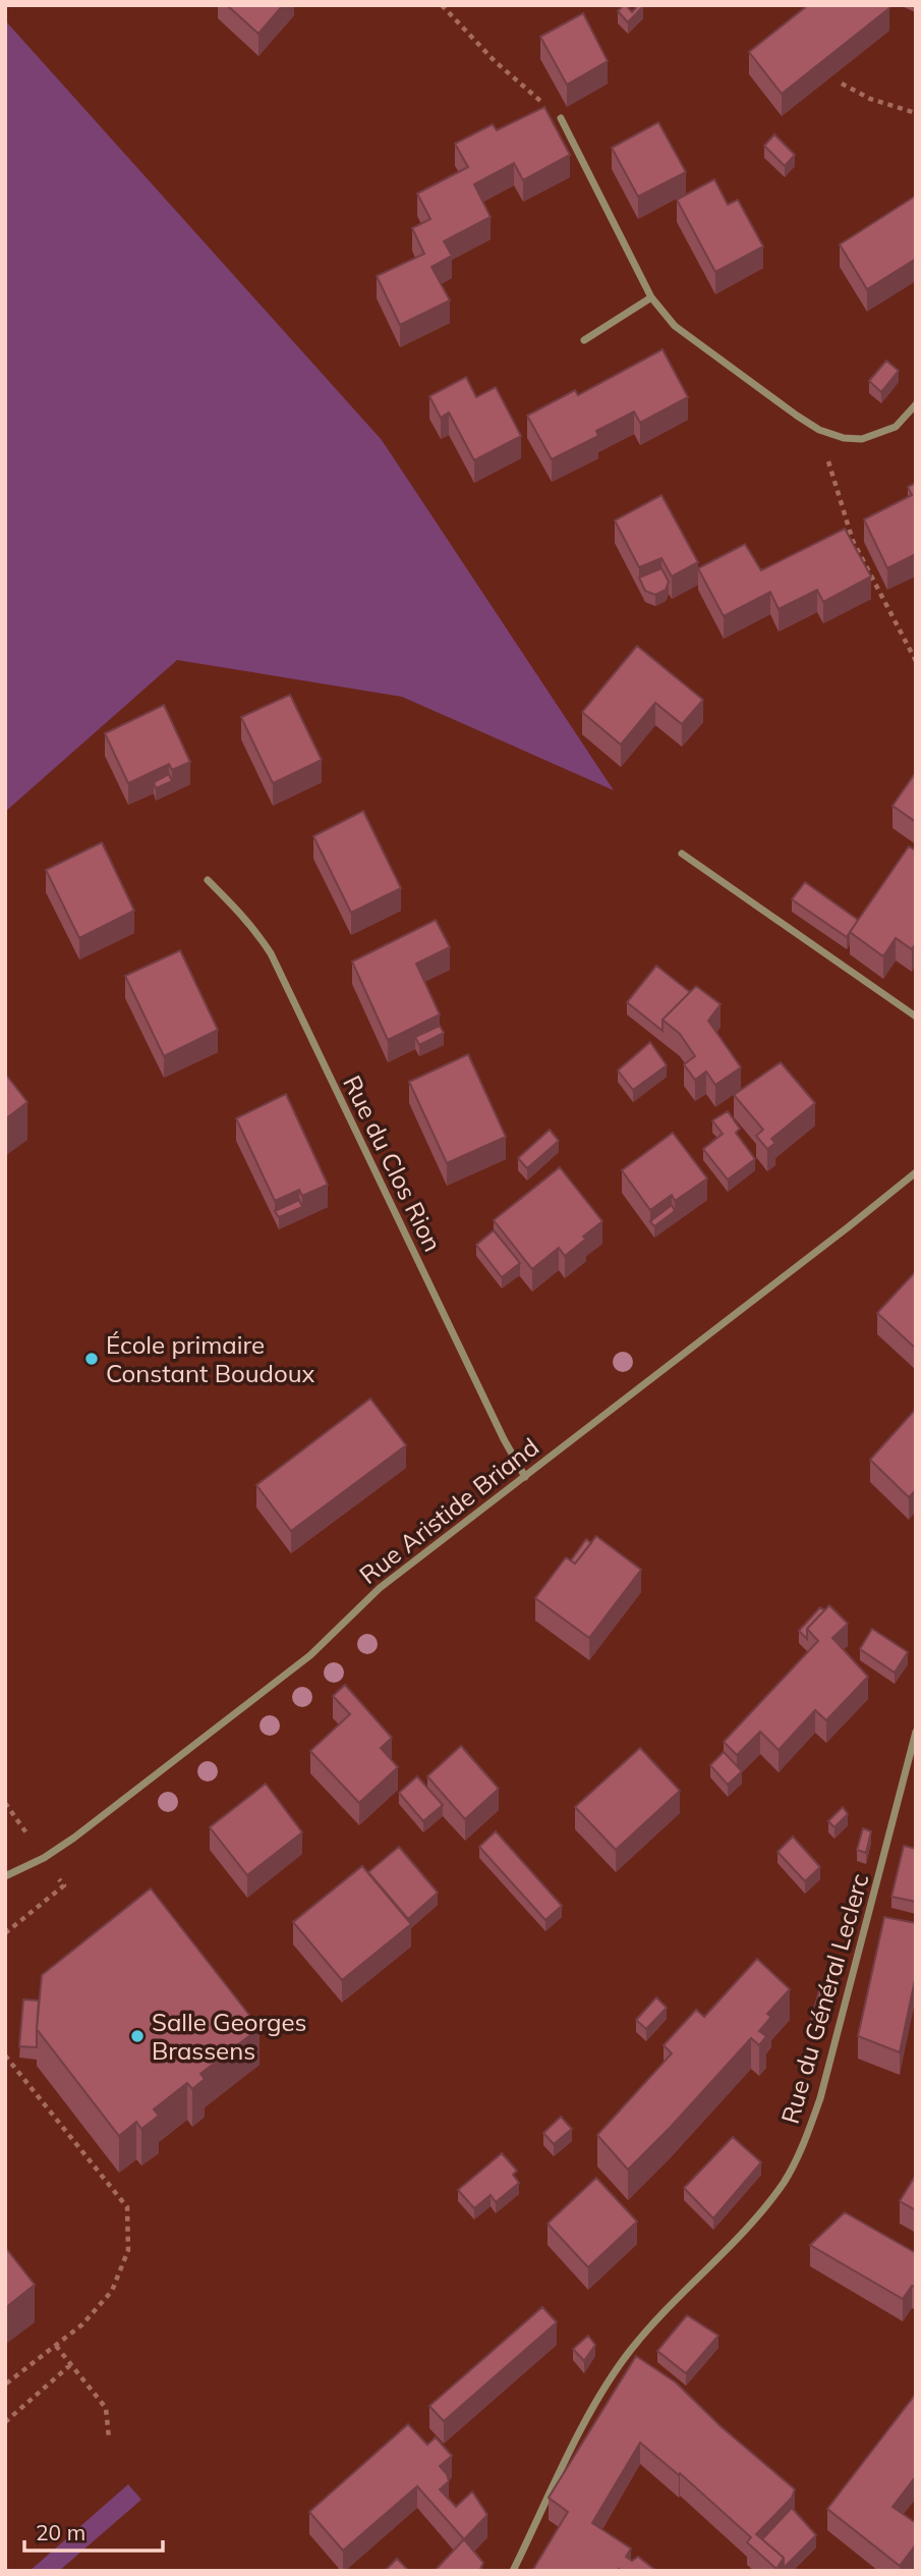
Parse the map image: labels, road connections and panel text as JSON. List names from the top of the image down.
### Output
{
  "streets": {
    "street": ["Rue du Clos Rion", "Rue Aristide Briand", "Rue du Général Leclerc"]
  },
  "crossings": [
    ["Rue du Clos Rion", "Rue Aristide Briand"]
  ],
  "places": ["École primaire Constant Boudoux", "Salle Georges Brassens"],
  "scale_bar": "20 m"
}
